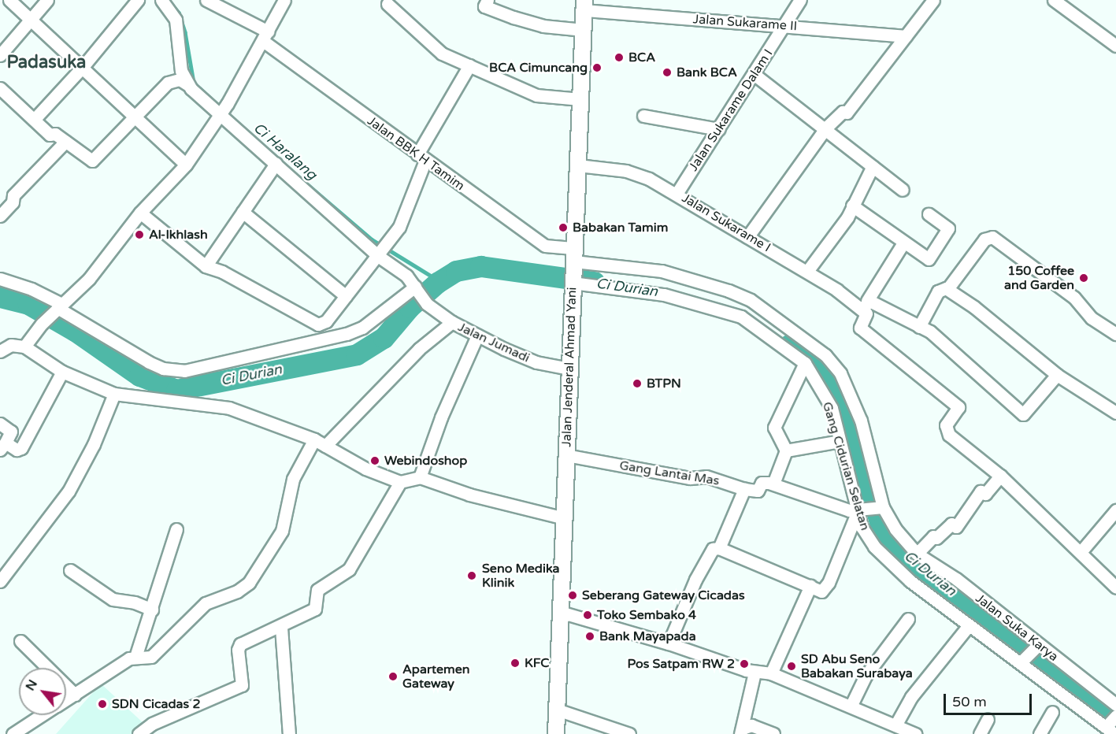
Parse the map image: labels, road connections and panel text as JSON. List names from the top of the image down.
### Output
{
  "streets": {
    "main road": ["Jalan Jenderal Ahmad Yani"],
    "street": [
      "Jalan Sukarame II",
      "Jalan Sukarame Dalam I",
      "Jalan BBK H Tamim",
      "Jalan Sukarame I",
      "Jalan Jumadi",
      "Gang Cidurian Selatan",
      "Gang Lantai Mas",
      "Jalan Suka Karya"
    ]
  },
  "crossings": [
    ["Jalan Sukarame II", "Jalan Sukarame Dalam I"],
    ["Jalan Sukarame II", "Jalan Jenderal Ahmad Yani"],
    ["Jalan Sukarame Dalam I", "Jalan Sukarame I"],
    ["Jalan BBK H Tamim", "Jalan Jenderal Ahmad Yani"],
    ["Jalan BBK H Tamim", "Gang Cidurian Selatan"],
    ["Jalan BBK H Tamim", "Jalan Suka Karya"],
    ["Jalan Sukarame I", "Jalan Jenderal Ahmad Yani"],
    ["Jalan Jumadi", "Jalan Jenderal Ahmad Yani"],
    ["Jalan Jenderal Ahmad Yani", "Gang Cidurian Selatan"],
    ["Jalan Jenderal Ahmad Yani", "Gang Lantai Mas"],
    ["Jalan Jenderal Ahmad Yani", "Jalan Suka Karya"],
    ["Gang Cidurian Selatan", "Jalan Suka Karya"]
  ],
  "districts": ["Padasuka"],
  "water": ["Ci Haralang", "Ci Durian"],
  "places": [
    "BCA",
    "BCA Cimuncang",
    "Bank BCA",
    "Babakan Tamim",
    "Al-Ikhlash",
    "150 Coffee and Garden",
    "BTPN",
    "Webindoshop",
    "Seno Medika Klinik",
    "Seberang Gateway Cicadas",
    "Toko Sembako 4",
    "Bank Mayapada",
    "KFC",
    "Pos Satpam RW 2",
    "SD Abu Seno Babakan Surabaya",
    "Apartemen Gateway",
    "SDN Cicadas 2"
  ],
  "scale_bar": "50 m",
  "north": "top left"
}
